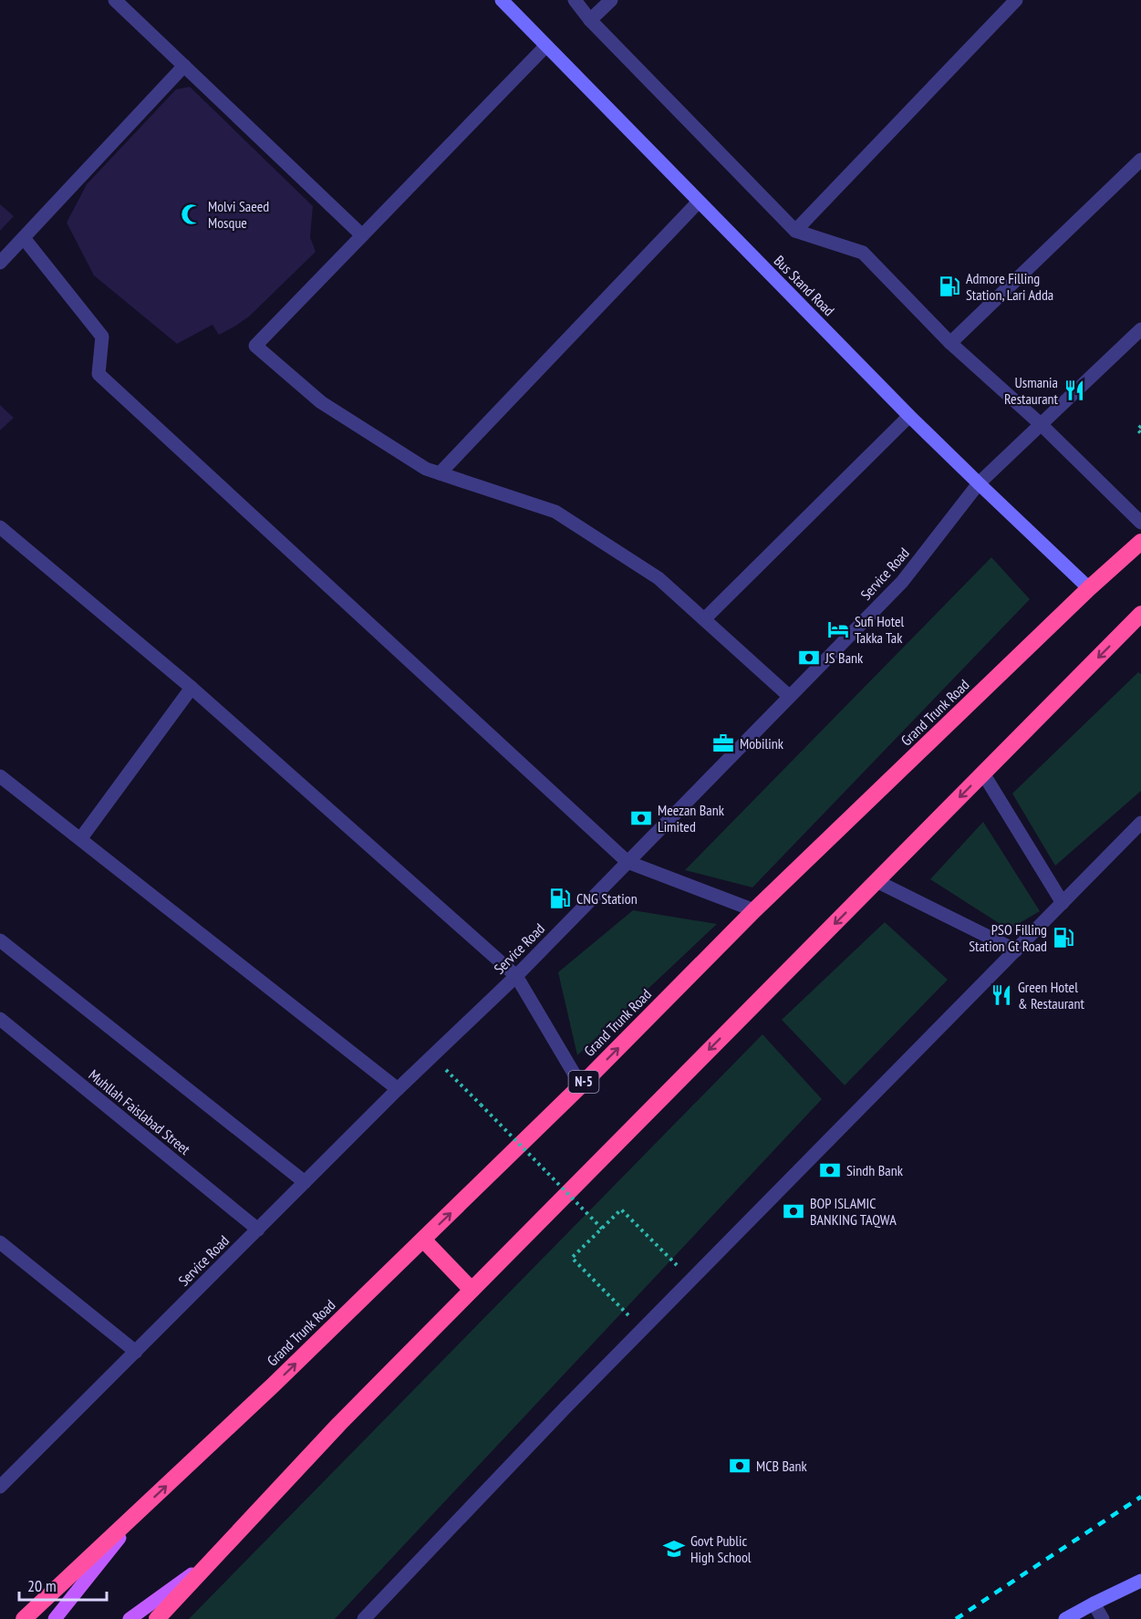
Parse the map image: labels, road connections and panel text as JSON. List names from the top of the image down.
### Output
{
  "streets": {
    "highway": ["Grand Trunk Road", "N-5"],
    "street": ["Bus Stand Road", "Service Road", "Muhllah Faislabad Street"]
  },
  "crossings": [
    ["Bus Stand Road", "Service Road"],
    ["Bus Stand Road", "Grand Trunk Road"],
    ["Service Road", "Muhllah Faislabad Street"]
  ],
  "places": {
    "mosque": ["Molvi Saeed Mosque"],
    "fuel station": ["Admore Filling Station, Lari Adda", "CNG Station", "PSO Filling Station Gt Road"],
    "restaurant": ["Usmania Restaurant", "Green Hotel & Restaurant"],
    "hotel": ["Sufi Hotel Takka Tak"],
    "bank": [
      "JS Bank",
      "Meezan Bank Limited",
      "Sindh Bank",
      "BOP ISLAMIC BANKING TAQWA",
      "MCB Bank"
    ],
    "office": ["Mobilink"],
    "school or university": ["Govt Public High School"]
  },
  "scale_bar": "20 m"
}
